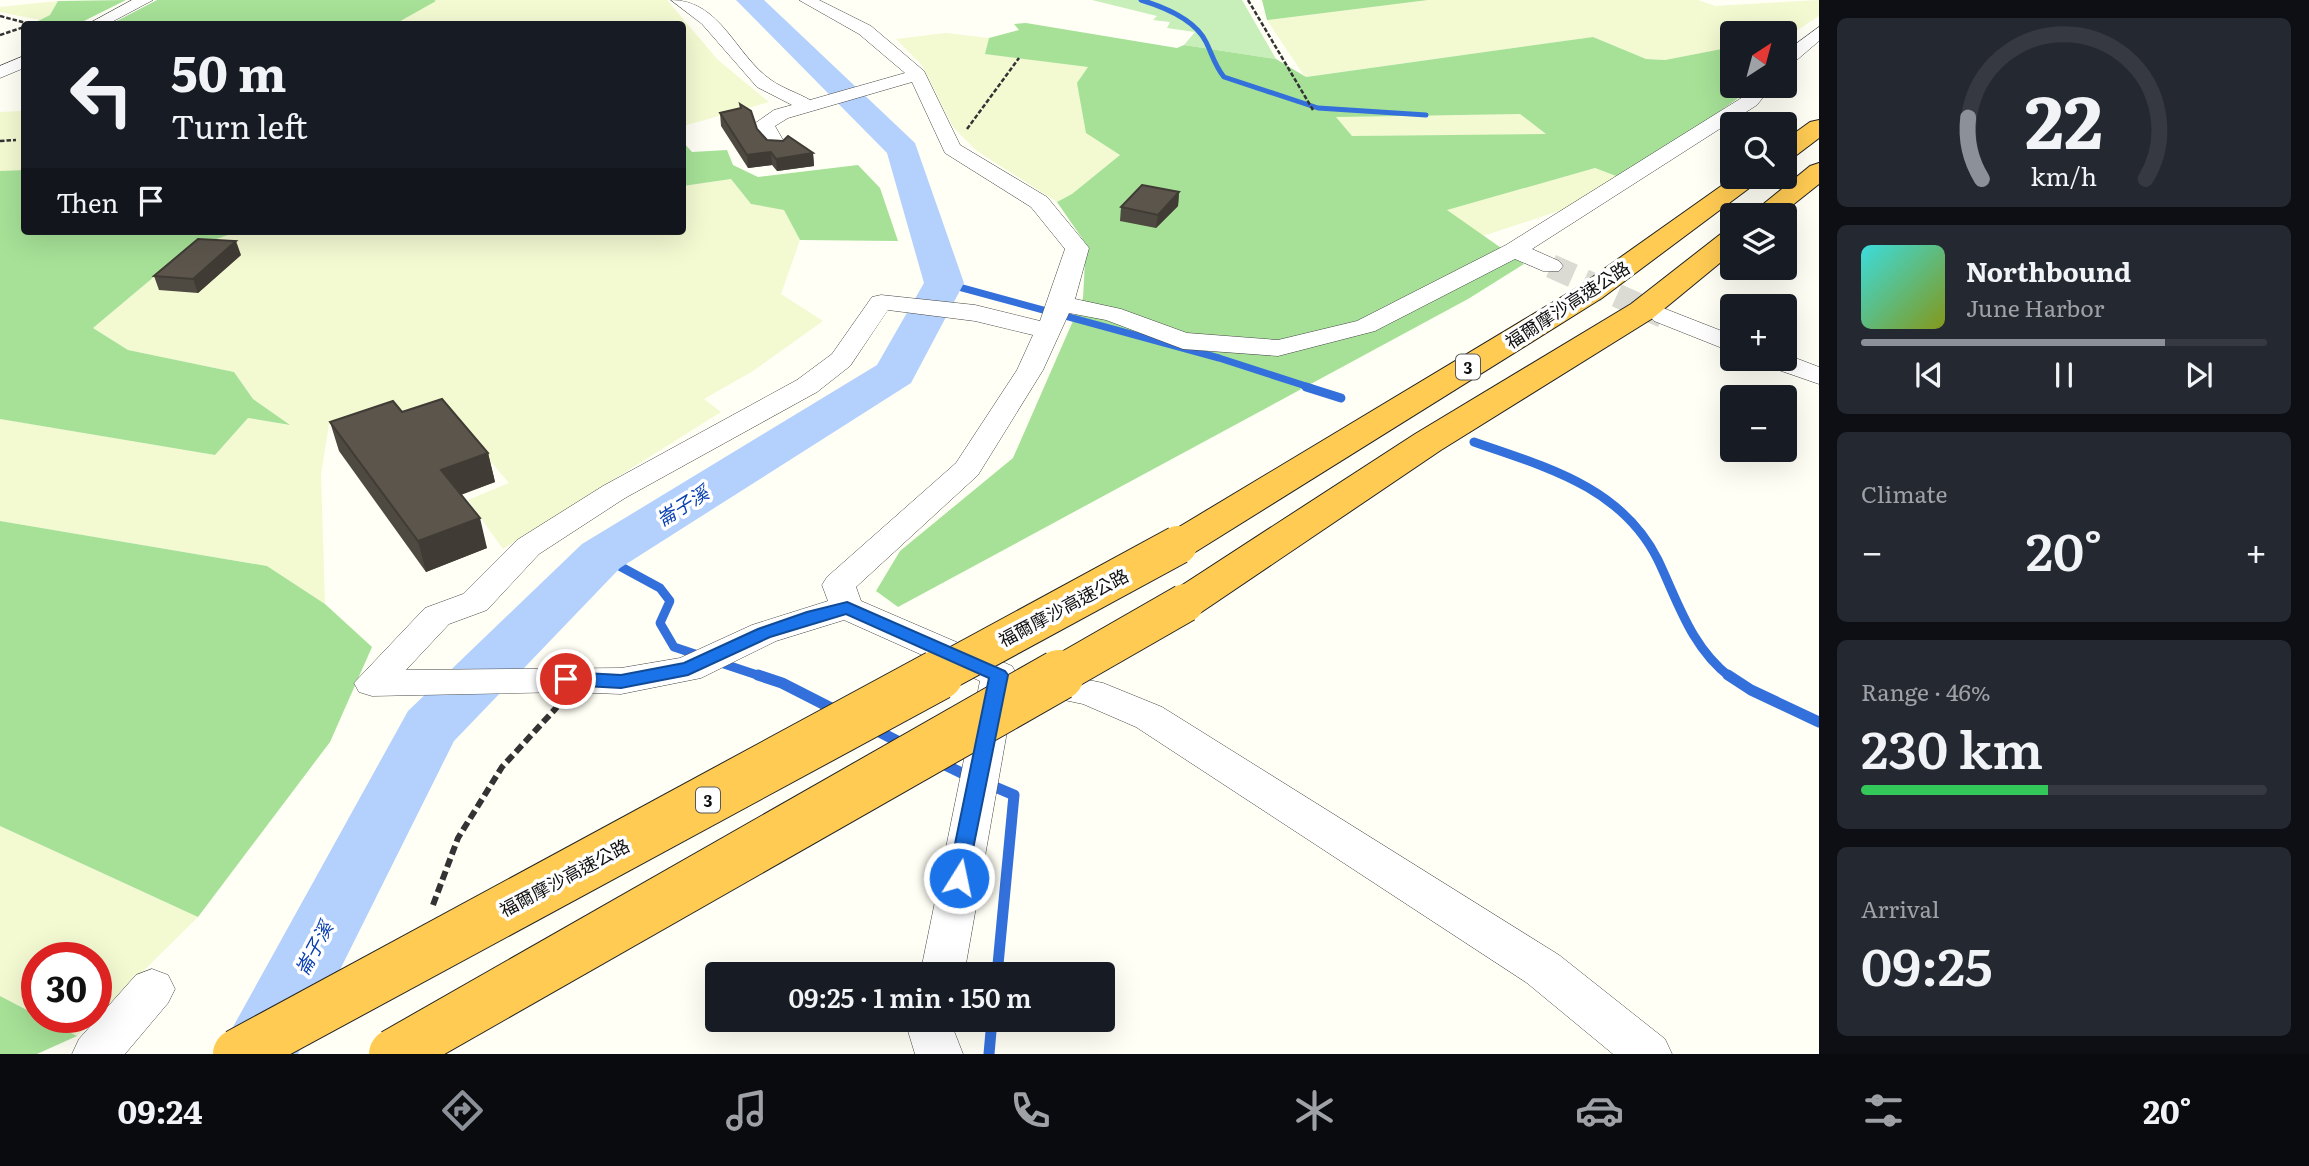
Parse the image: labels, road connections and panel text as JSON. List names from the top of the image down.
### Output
{
  "streets": {
    "highway": ["福爾摩沙高速公路", "3"]
  },
  "water": ["崙子溪"],
  "north": "top right",
  "page": {
    "map_buttons": ["+", "−"],
    "turn": ["50 m", "Turn left"],
    "then": "Then",
    "song": ["Northbound", "June Harbor"],
    "tile": [
      "Climate",
      ["Range · 46%", "230 km"],
      ["Arrival", "09:25"]
    ],
    "heat": ["−", "20°", "+"],
    "limit": "30",
    "trip": "09:25 · 1 min · 150 m",
    "tabs": ["09:24", "20°"],
    "gauge": ["22", "km/h"]
  }
}
